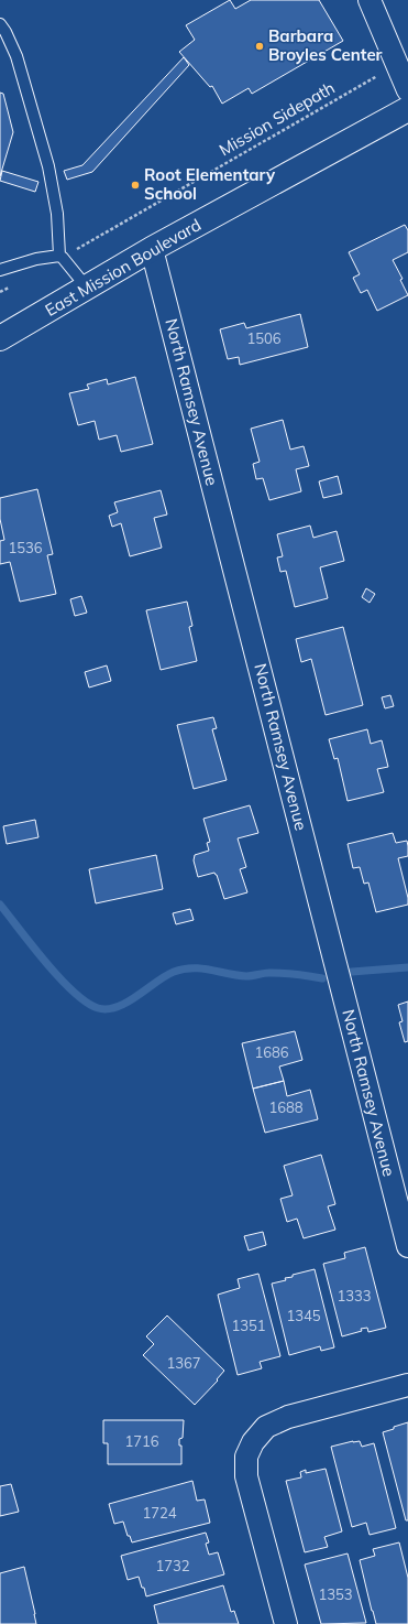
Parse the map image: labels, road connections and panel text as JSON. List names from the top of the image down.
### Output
{
  "streets": {
    "main road": ["East Mission Boulevard"],
    "street": ["North Ramsey Avenue"],
    "path": ["Mission Sidepath"]
  },
  "crossings": [
    ["East Mission Boulevard", "North Ramsey Avenue"]
  ],
  "places": ["Barbara Broyles Center", "Root Elementary School"],
  "house_numbers": [
    "1506",
    "1536",
    "1686",
    "1688",
    "1333",
    "1345",
    "1351",
    "1367",
    "1716",
    "1724",
    "1732",
    "1353"
  ]
}
